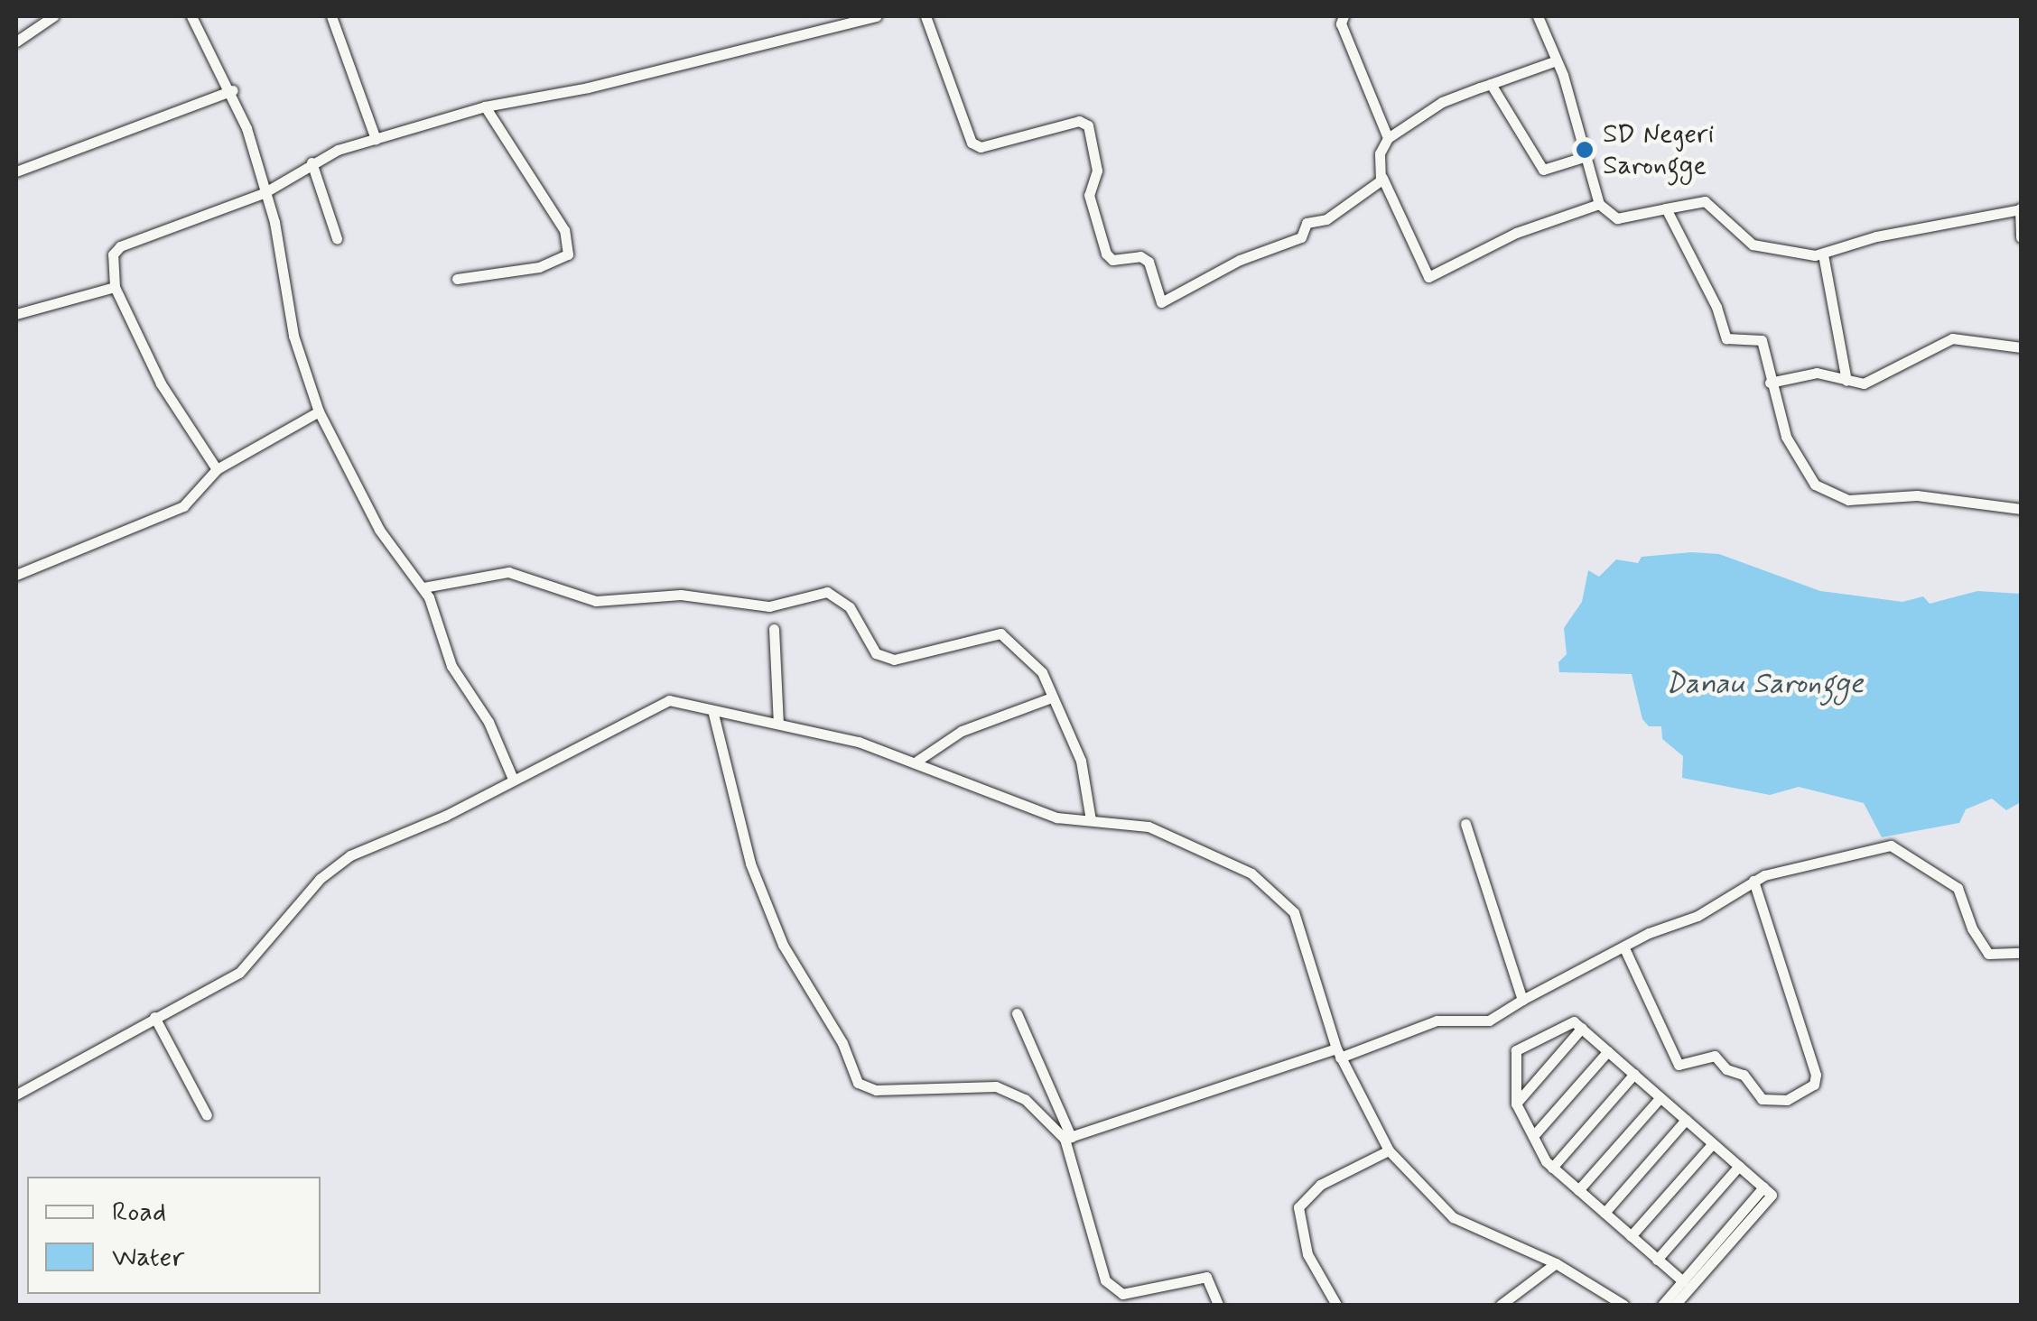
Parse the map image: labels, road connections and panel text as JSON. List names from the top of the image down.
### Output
{
  "water": ["Danau Sarongge"],
  "places": ["SD Negeri Sarongge"],
  "legend": ["Road", "Water"]
}
